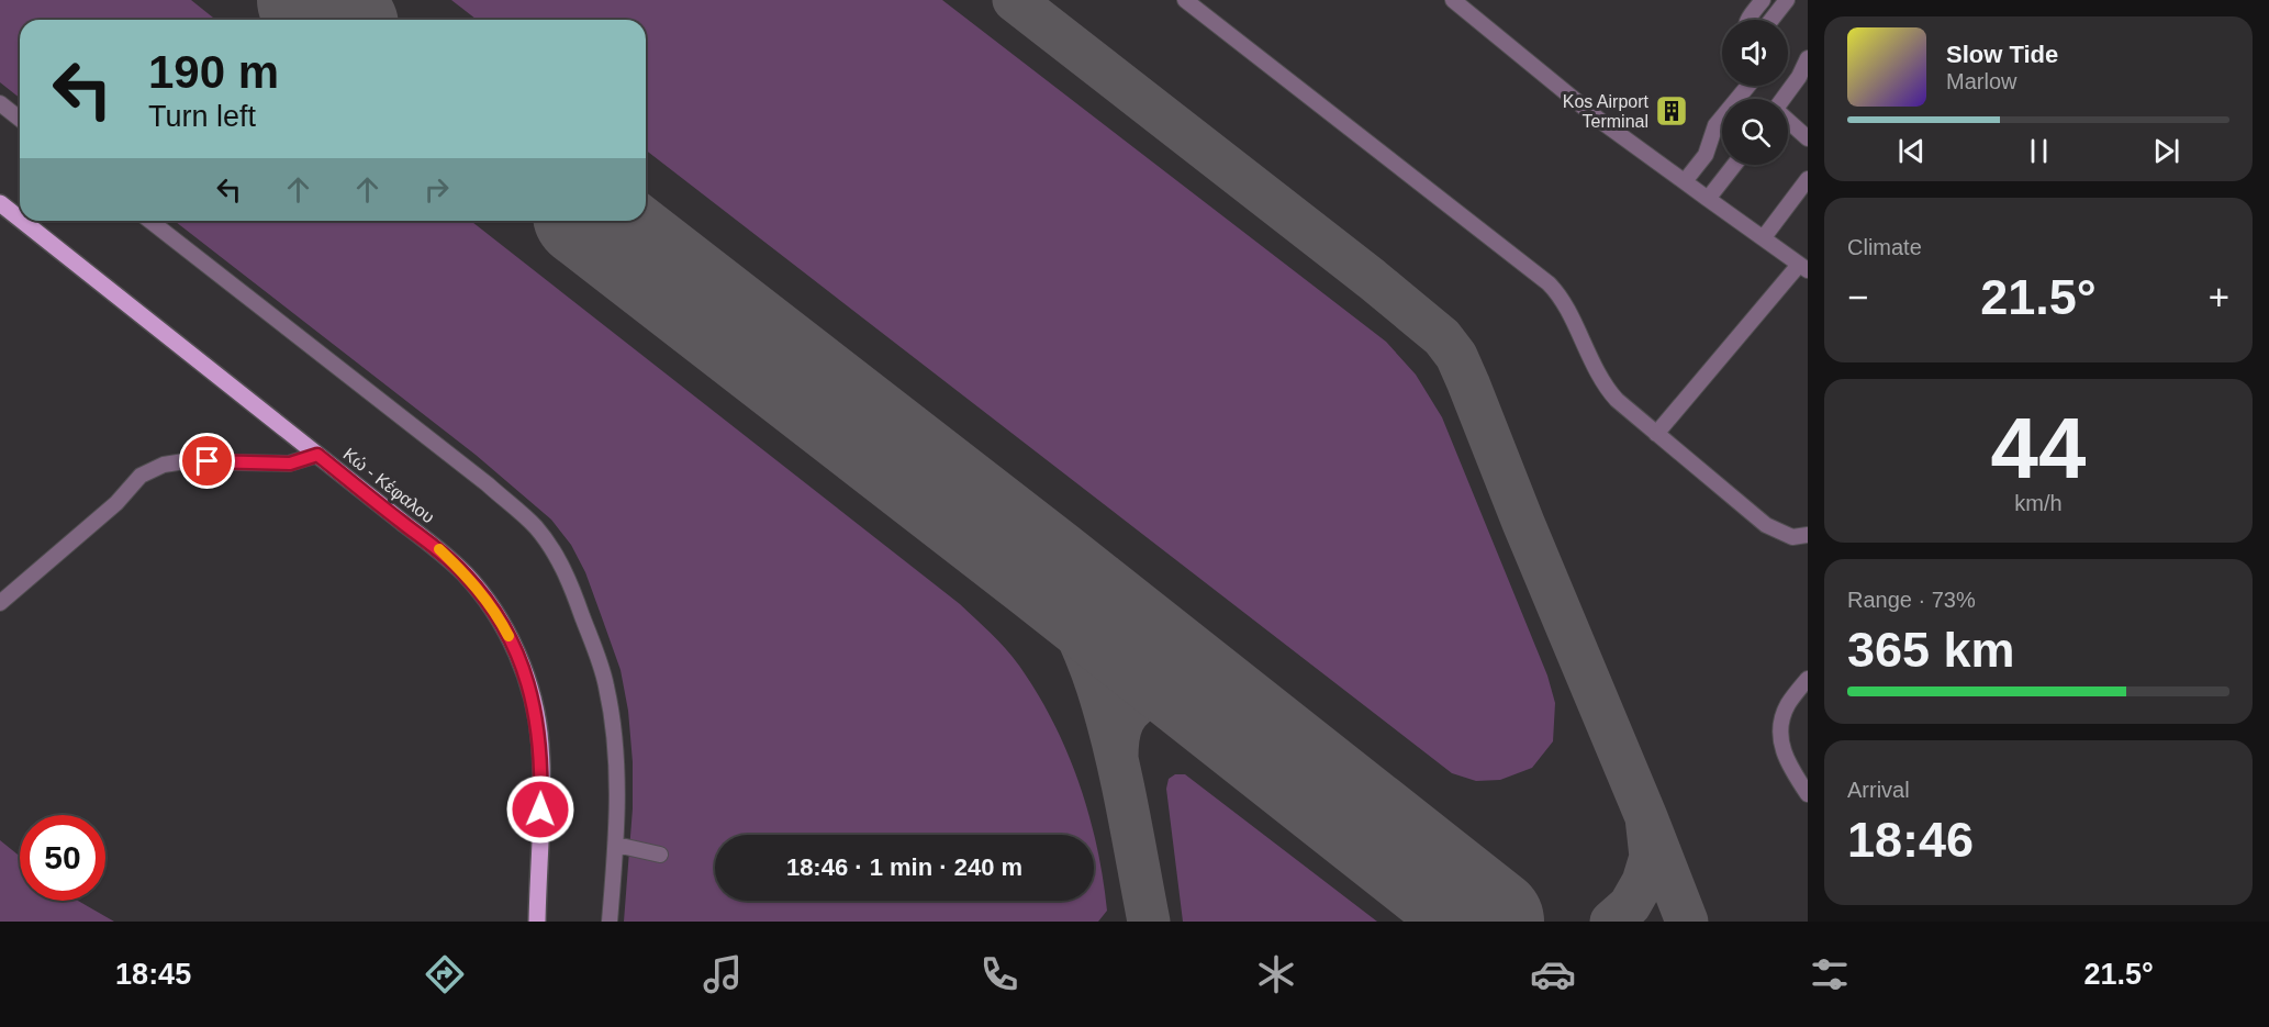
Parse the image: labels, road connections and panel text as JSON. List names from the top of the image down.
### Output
{
  "streets": {
    "main road": ["Κώ - Κέφαλου"]
  },
  "places": {
    "building": ["Kos Airport Terminal"]
  },
  "page": {
    "turn": ["190 m", "Turn left"],
    "song": ["Slow Tide", "Marlow"],
    "tile": [
      "Climate",
      ["44", "km/h"],
      ["Range · 73%", "365 km"],
      ["Arrival", "18:46"]
    ],
    "heat": ["−", "21.5°", "+"],
    "limit": "50",
    "trip": "18:46 · 1 min · 240 m",
    "tabs": ["18:45", "21.5°"]
  }
}
